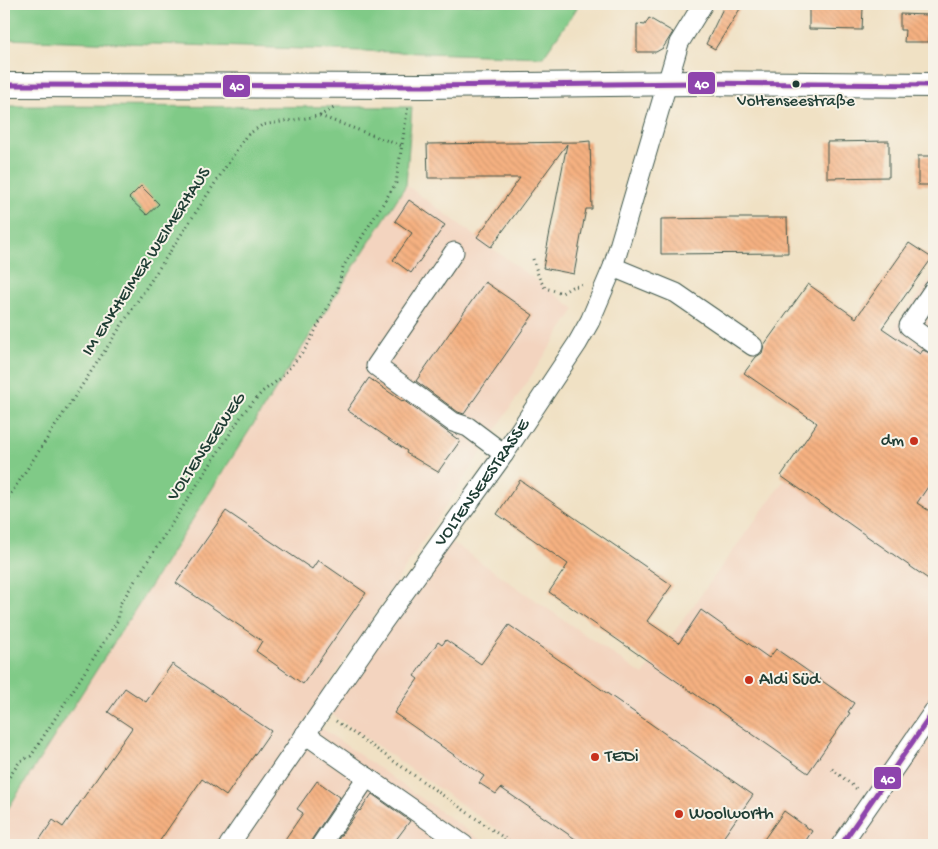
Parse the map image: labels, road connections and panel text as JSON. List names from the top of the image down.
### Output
{
  "streets": {
    "street": ["VOLTENSEESTRASSE"],
    "path": ["IM ENKHEIMER WEIMERHAUS", "VOLTENSEEWEG"]
  },
  "places": [
    "Voltenseestraße",
    "dm",
    "Aldi Süd",
    "TEDi",
    "Woolworth"
  ],
  "lines": ["transit line 40"]
}
